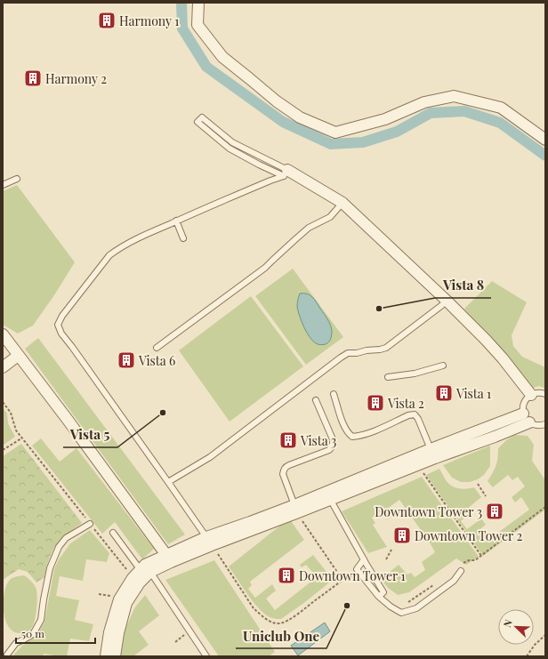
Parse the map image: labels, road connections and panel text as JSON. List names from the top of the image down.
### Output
{
  "places": {
    "building": [
      "Harmony 1",
      "Harmony 2",
      "Vista 6",
      "Vista 1",
      "Vista 2",
      "Vista 3",
      "Downtown Tower 3",
      "Downtown Tower 2",
      "Downtown Tower 1"
    ],
    "other": ["Vista 8", "Vista 5", "Uniclub One"]
  },
  "scale_bar": "50 m",
  "north": "top left"
}
